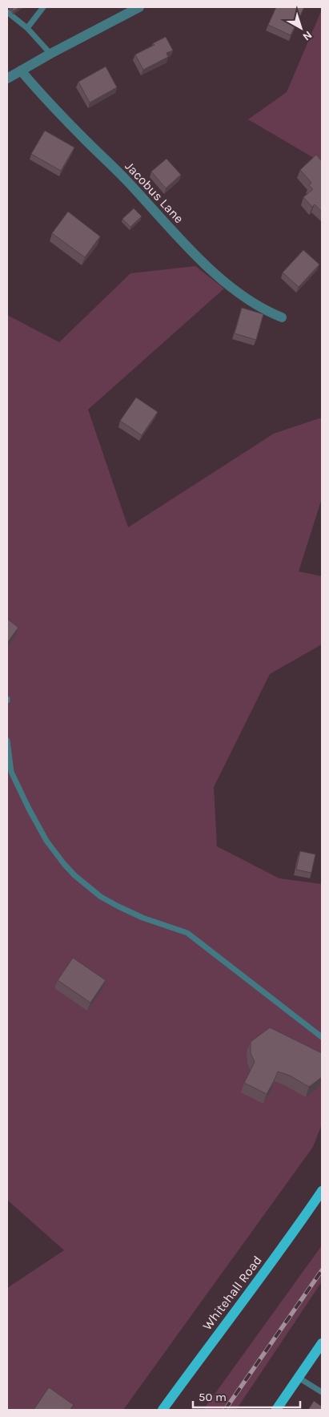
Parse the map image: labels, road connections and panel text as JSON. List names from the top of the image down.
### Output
{
  "streets": {
    "main road": ["Whitehall Road"],
    "street": ["Jacobus Lane"]
  },
  "scale_bar": "50 m",
  "north": "bottom right"
}
